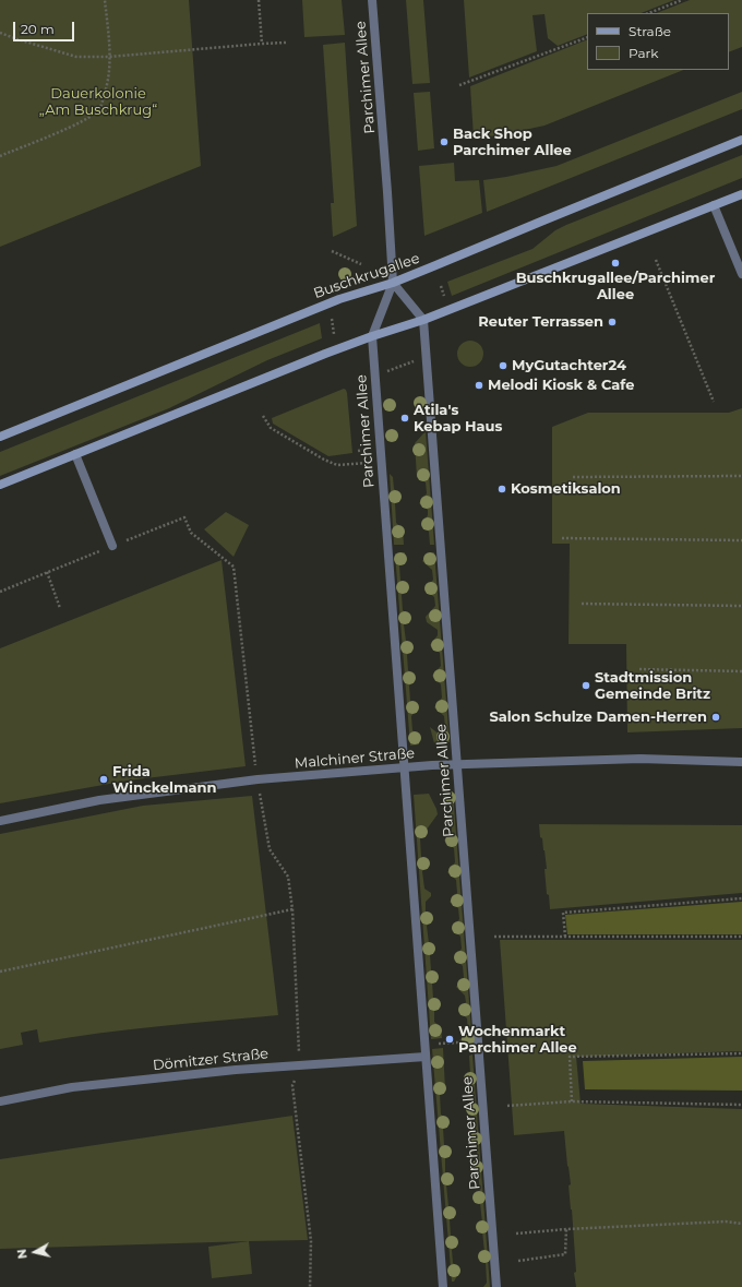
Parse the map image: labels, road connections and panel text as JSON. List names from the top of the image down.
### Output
{
  "streets": {
    "main road": ["Buschkrugallee"],
    "street": ["Parchimer Allee", "Malchiner Straße", "Dömitzer Straße"]
  },
  "crossings": [
    ["Parchimer Allee", "Buschkrugallee"],
    ["Parchimer Allee", "Malchiner Straße"],
    ["Parchimer Allee", "Dömitzer Straße"]
  ],
  "parks": ["Dauerkolonie „Am Buschkrug“"],
  "places": [
    "Back Shop Parchimer Allee",
    "Buschkrugallee/Parchimer Allee",
    "Reuter Terrassen",
    "MyGutachter24",
    "Melodi Kiosk & Cafe",
    "Atila's Kebap Haus",
    "Kosmetiksalon",
    "Stadtmission Gemeinde Britz",
    "Salon Schulze Damen-Herren",
    "Frida Winckelmann",
    "Wochenmarkt Parchimer Allee"
  ],
  "legend": ["Straße", "Park"],
  "scale_bar": "20 m",
  "north": "left"
}
